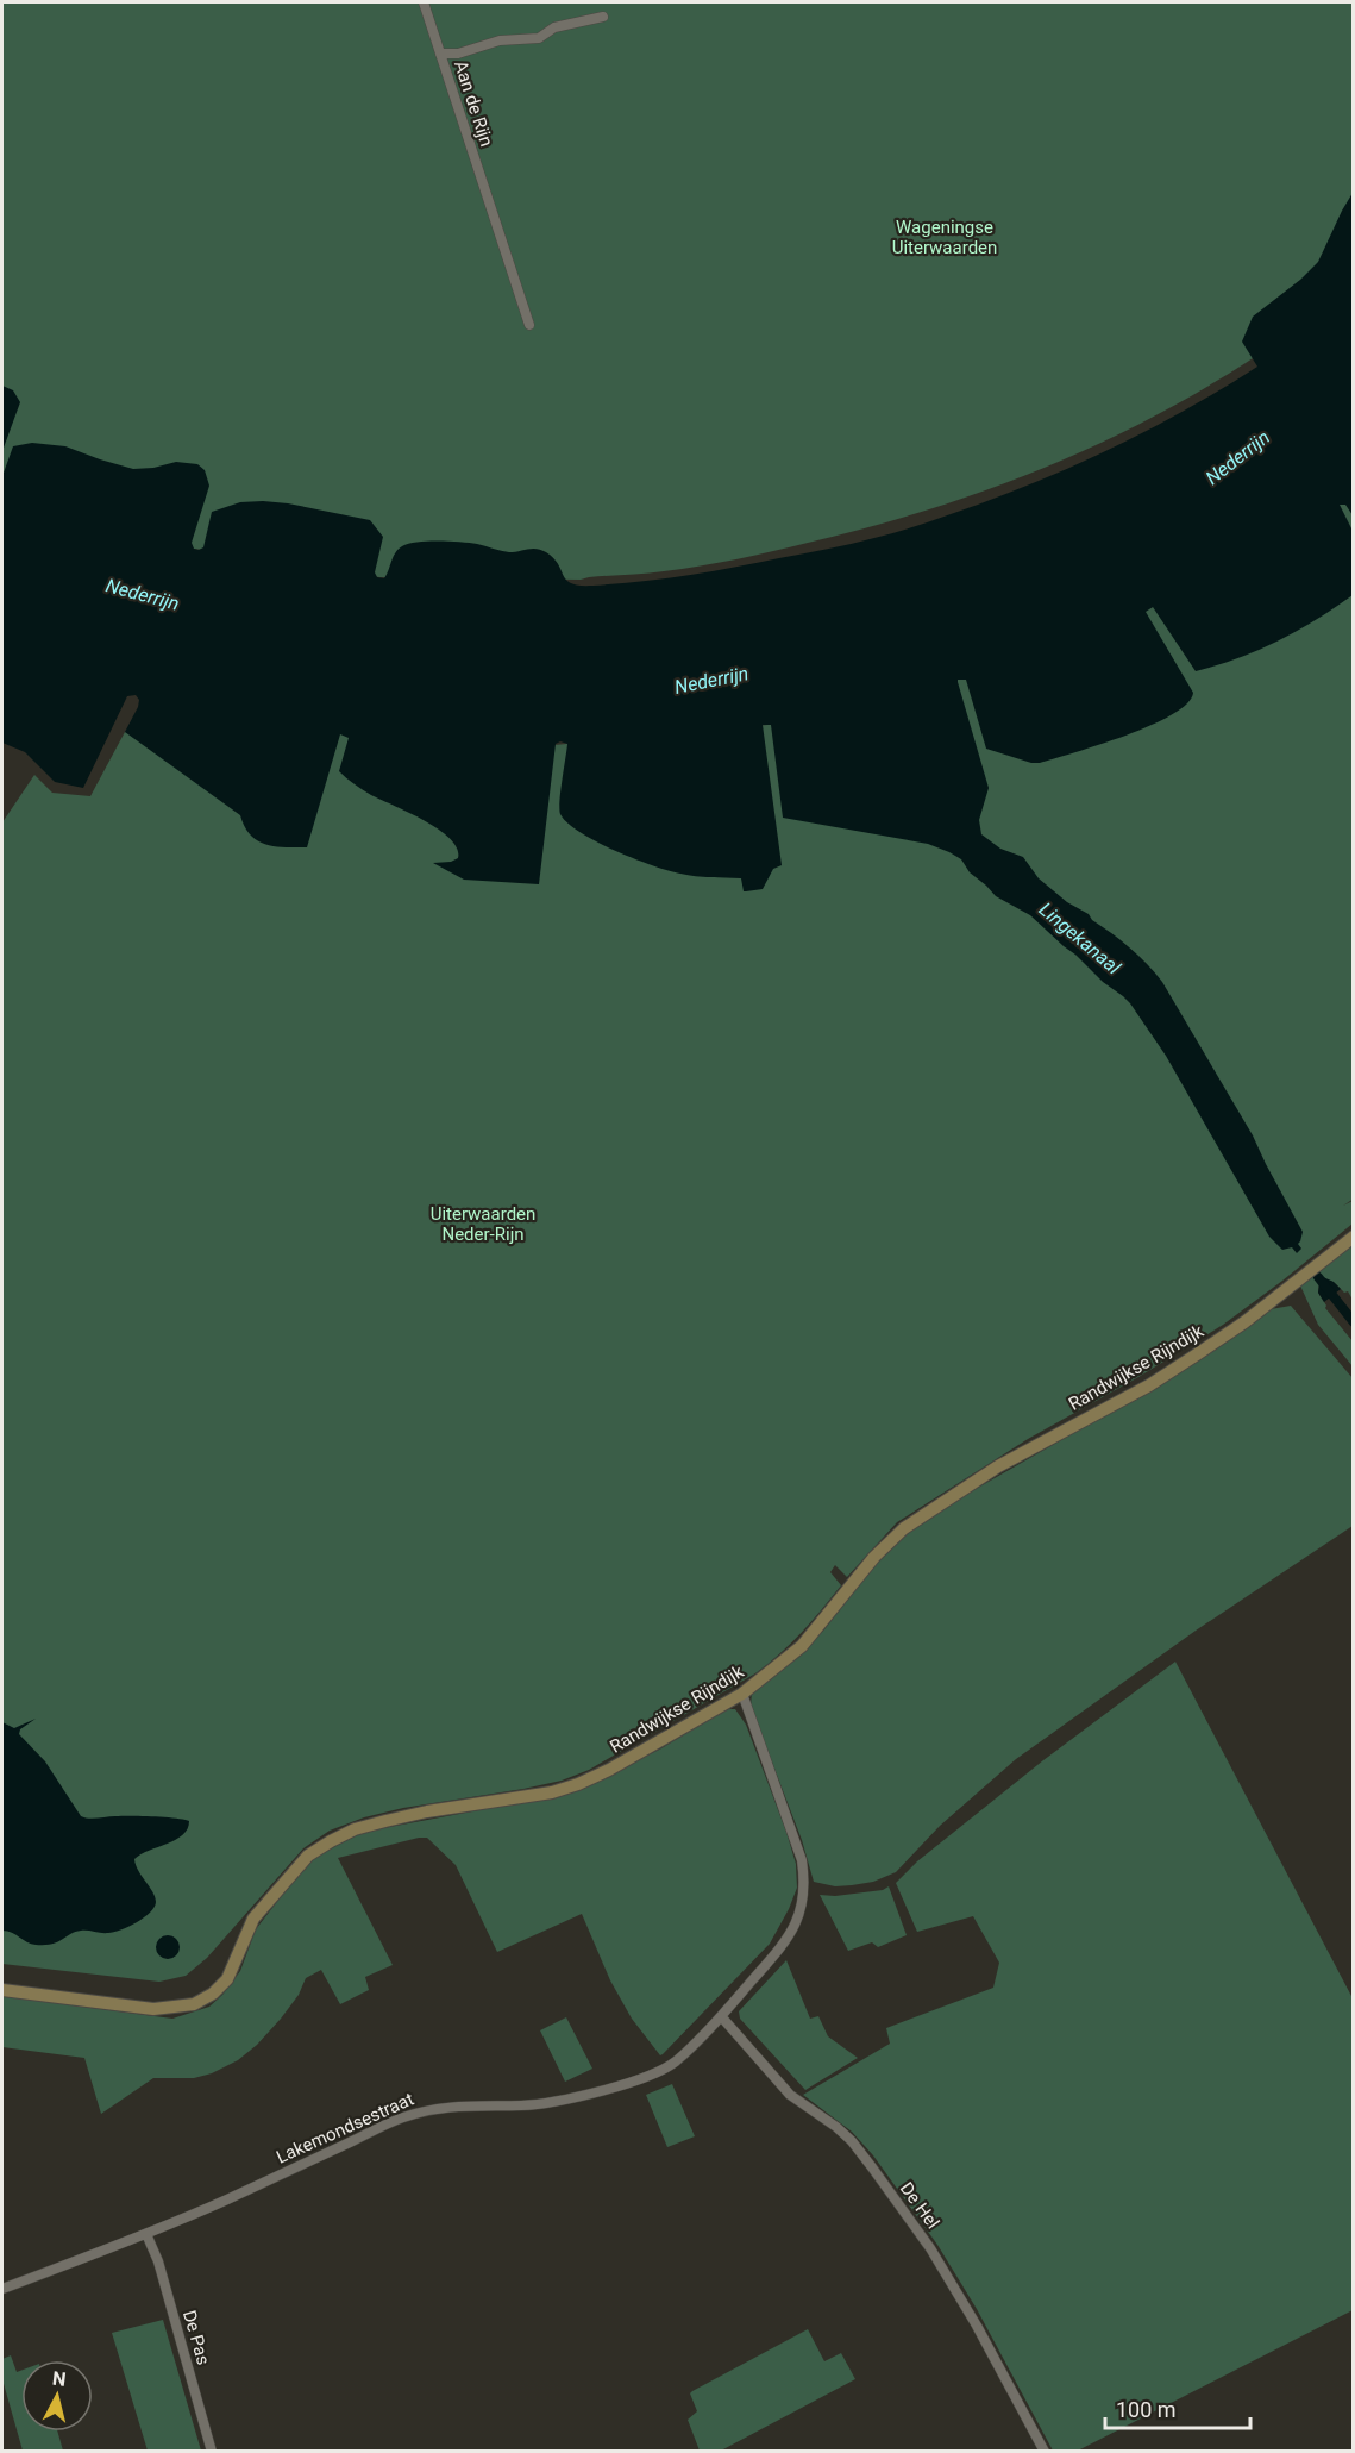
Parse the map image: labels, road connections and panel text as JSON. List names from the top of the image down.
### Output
{
  "streets": {
    "street": [
      "Aan de Rijn",
      "Randwijkse Rijndijk",
      "Lakemondsestraat",
      "De Hel",
      "De Pas"
    ]
  },
  "crossings": [
    ["Randwijkse Rijndijk", "Lakemondsestraat"],
    ["Lakemondsestraat", "De Hel"],
    ["Lakemondsestraat", "De Pas"]
  ],
  "water": ["Nederrijn", "Lingekanaal"],
  "parks": ["Wageningse Uiterwaarden", "Uiterwaarden Neder-Rijn"],
  "scale_bar": "100 m",
  "north": "top"
}
